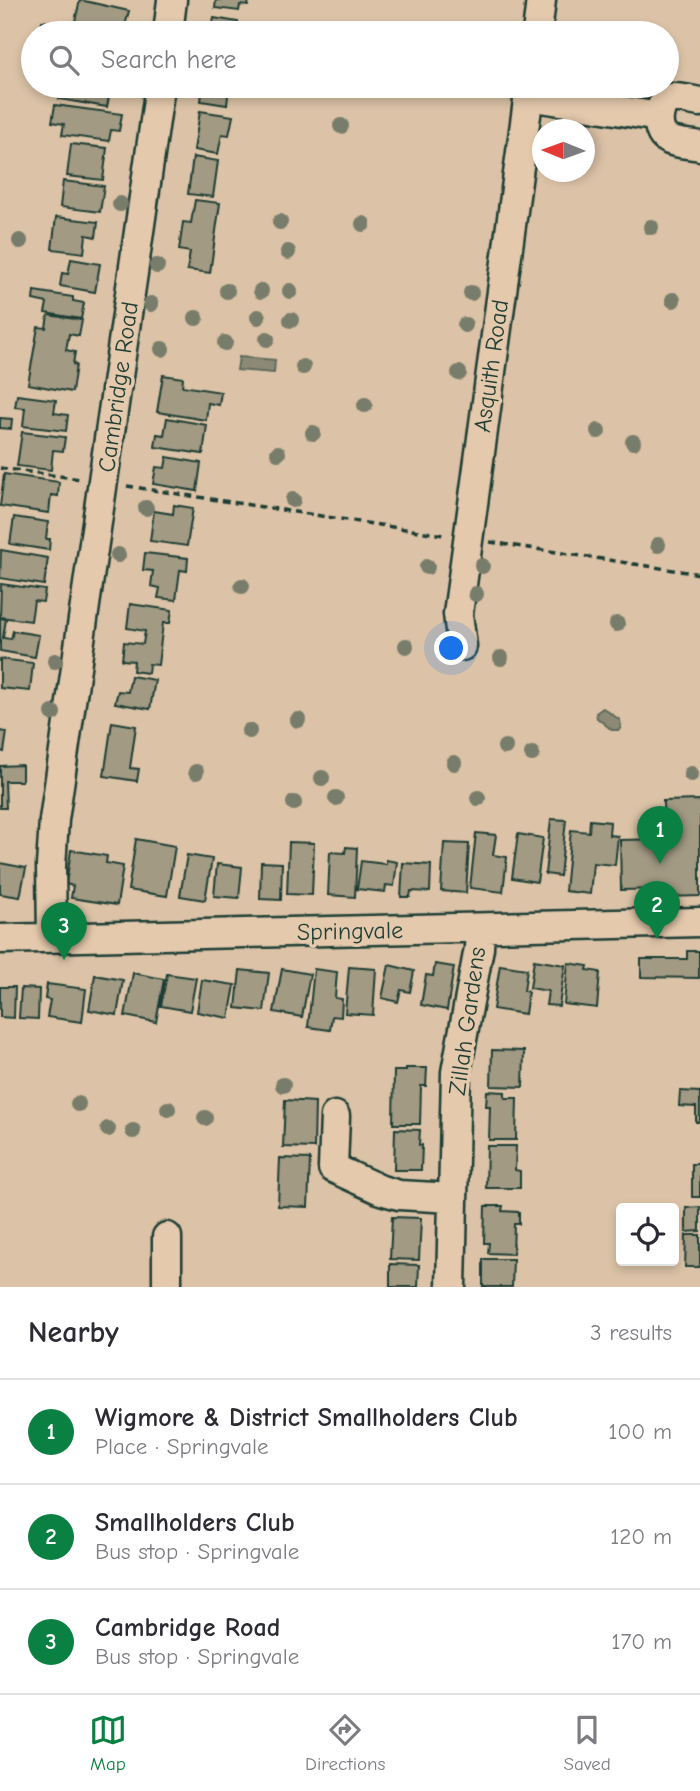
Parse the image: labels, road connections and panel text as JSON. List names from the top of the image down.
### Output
{
  "streets": {
    "street": [
      "Asquith Road",
      "Cambridge Road",
      "Springvale",
      "Zillah Gardens"
    ]
  },
  "crossings": [
    ["Cambridge Road", "Springvale"],
    ["Springvale", "Zillah Gardens"]
  ],
  "north": "left",
  "page": {
    "search": "Search here",
    "pins": ["1", "2", "3"],
    "heading": ["Nearby", "3 results"],
    "list": [
      {
        "mark": "1",
        "name": "Wigmore & District Smallholders Club",
        "note": "Place · Springvale",
        "value": "100 m"
      },
      {
        "mark": "2",
        "name": "Smallholders Club",
        "note": "Bus stop · Springvale",
        "value": "120 m"
      },
      {
        "mark": "3",
        "name": "Cambridge Road",
        "note": "Bus stop · Springvale",
        "value": "170 m"
      }
    ],
    "nav": ["Map", "Directions", "Saved"]
  }
}
